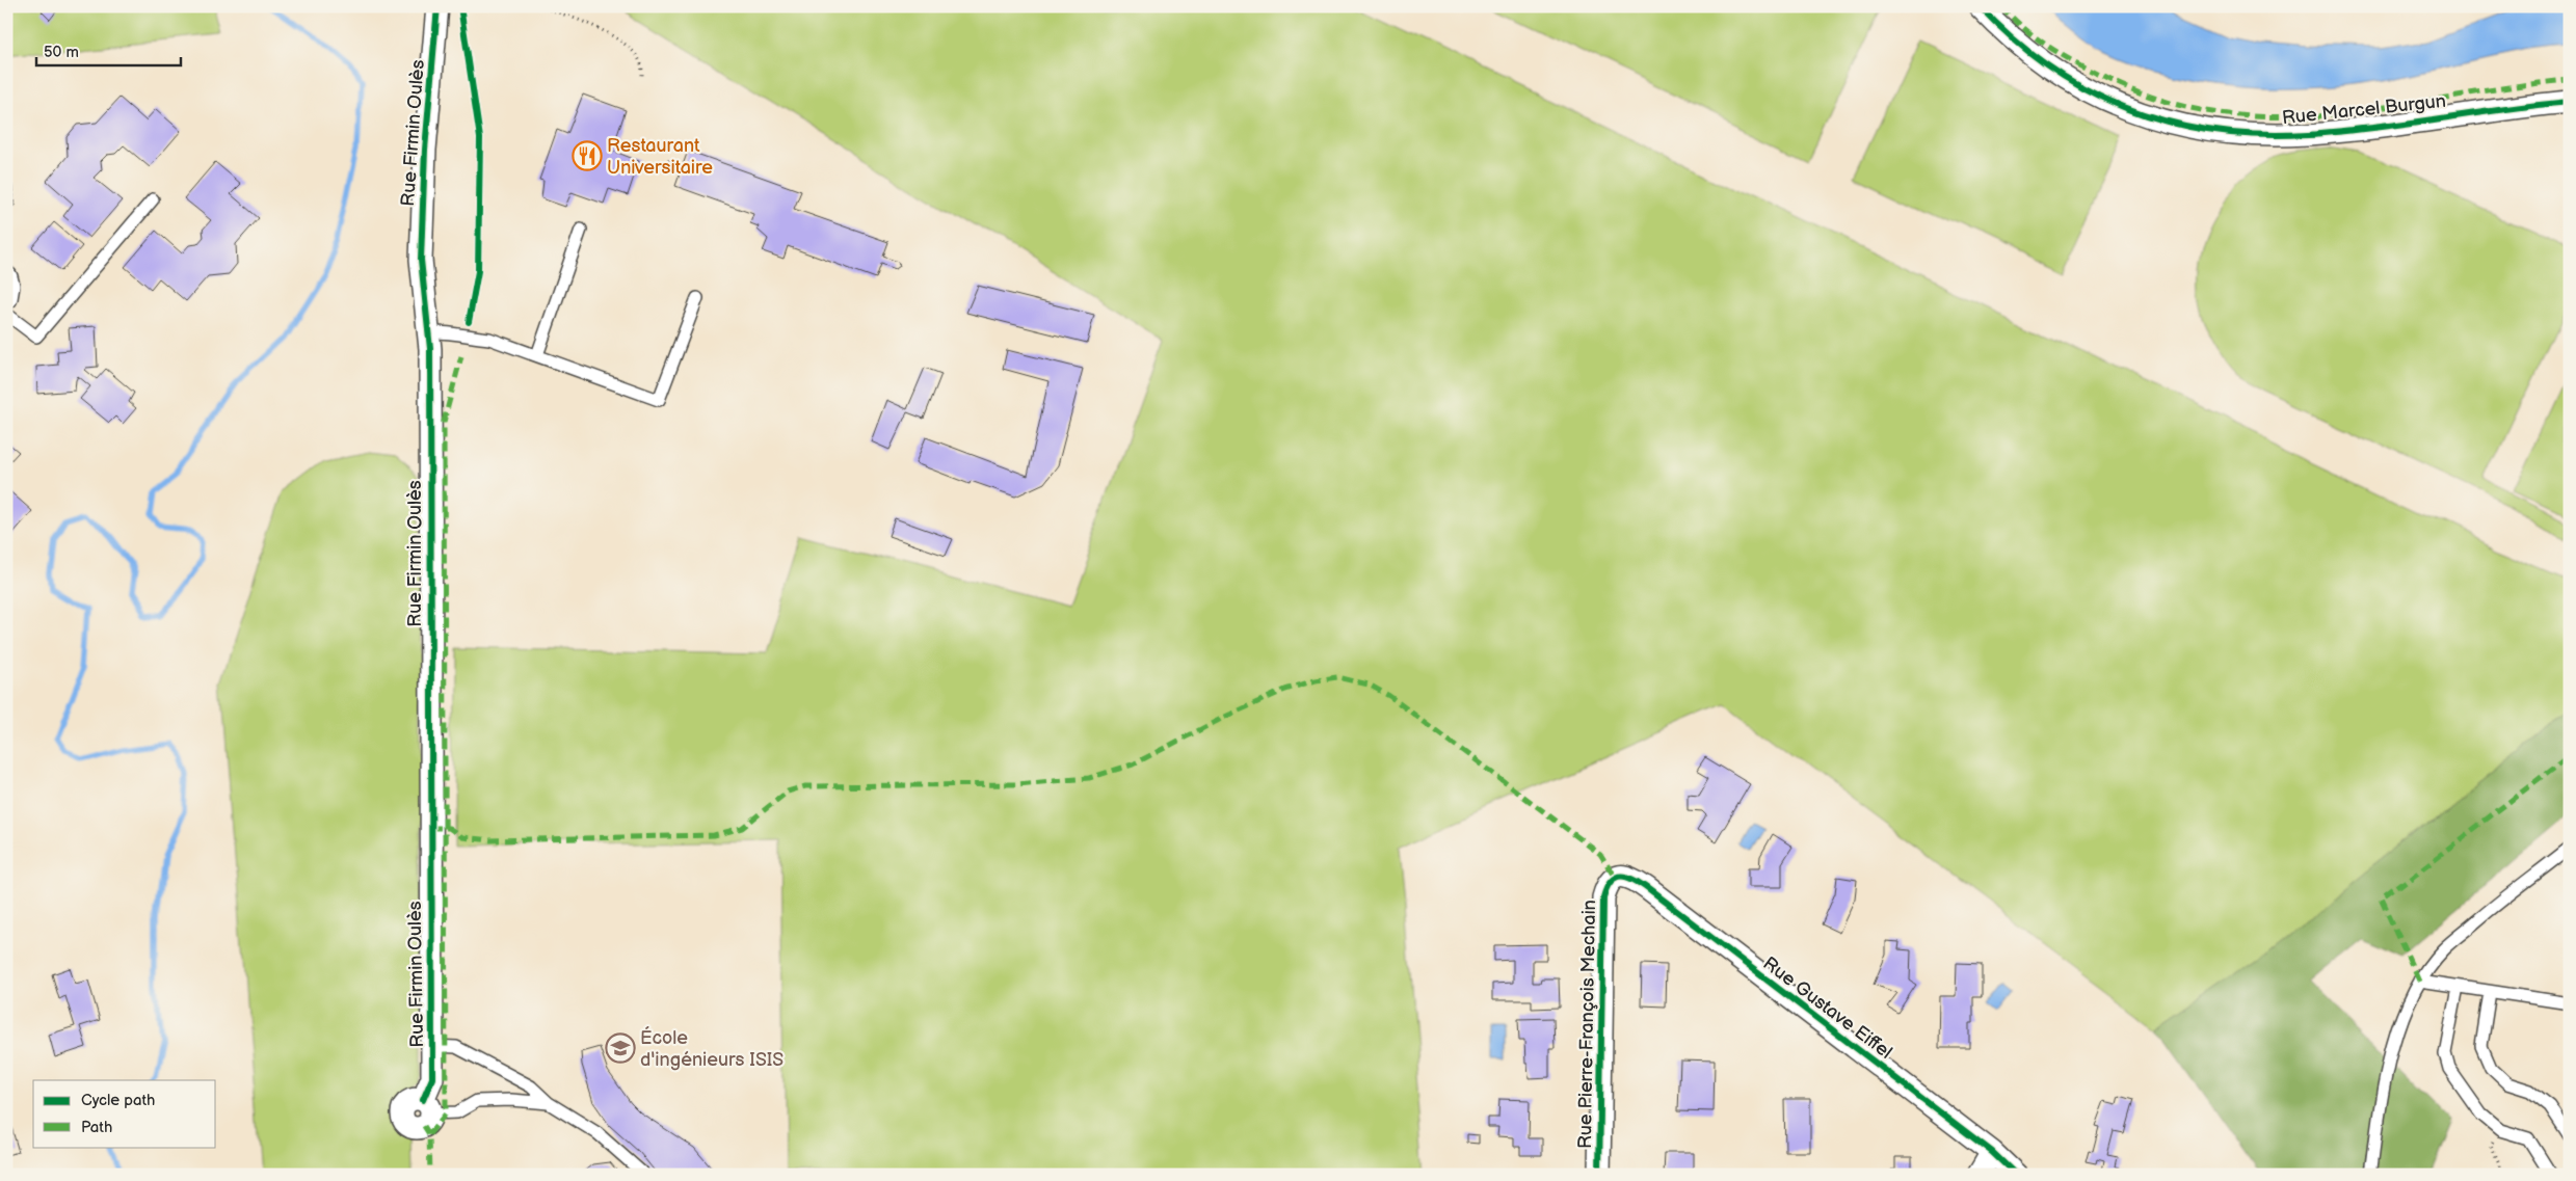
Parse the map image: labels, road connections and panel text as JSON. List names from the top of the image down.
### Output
{
  "streets": {
    "street": [
      "Rue Marcel Burgun",
      "Rue Firmin Oulès",
      "Rue Gustave Eiffel",
      "Rue Pierre-François Mechain"
    ]
  },
  "crossings": [
    ["Rue Gustave Eiffel", "Rue Pierre-François Mechain"]
  ],
  "places": {
    "restaurant": ["Restaurant Universitaire"],
    "school or university": ["École d'ingénieurs ISIS"]
  },
  "legend": ["Cycle path", "Path"],
  "scale_bar": "50 m"
}
